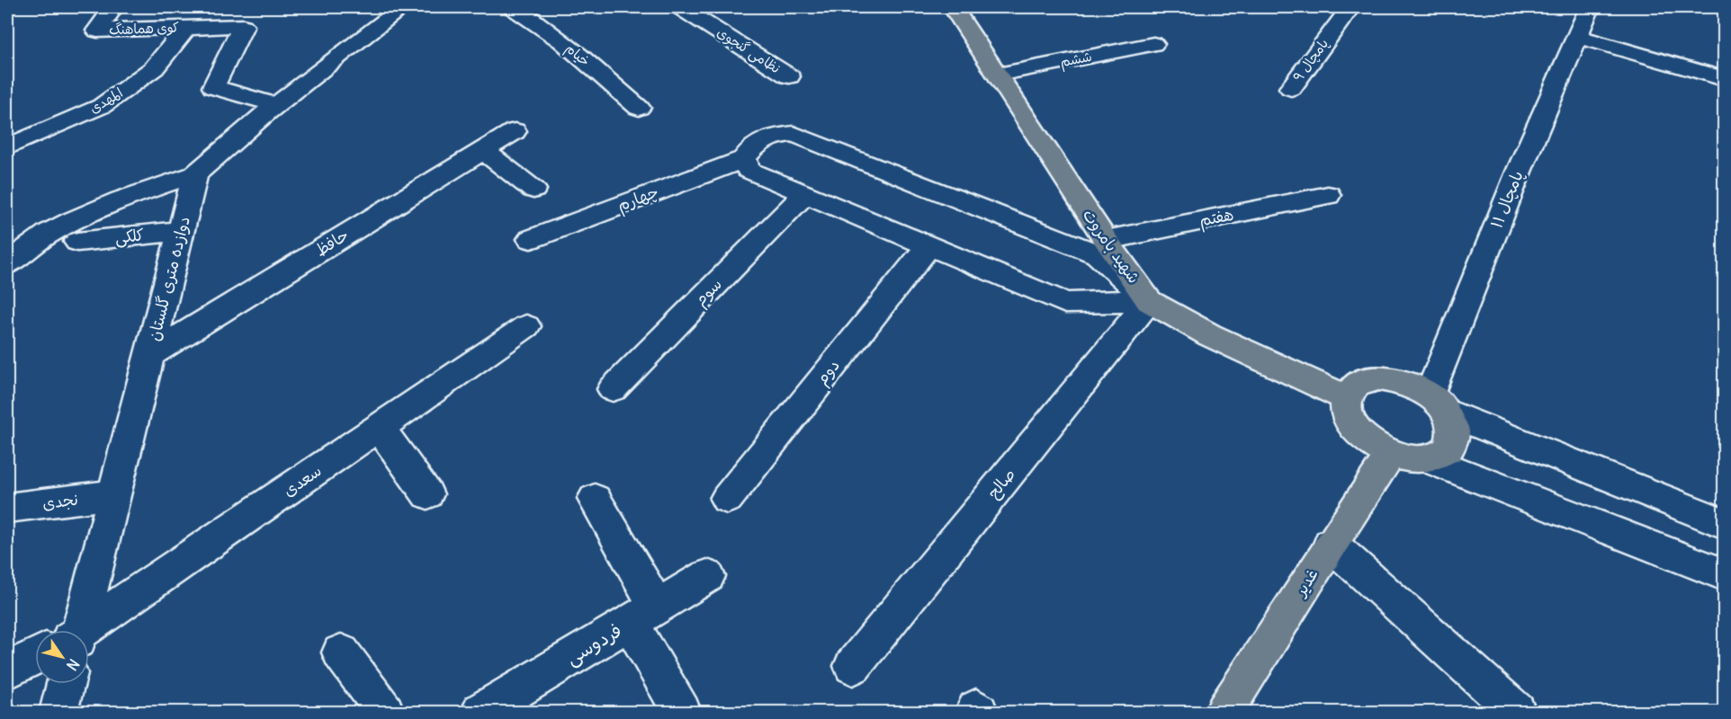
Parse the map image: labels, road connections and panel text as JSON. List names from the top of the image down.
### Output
{
  "streets": {
    "main road": ["شهید بامروت", "غدیر"],
    "street": [
      "کوی هماهنگ",
      "نظامی گنجوی",
      "خیام",
      "ششم",
      "پامچال ۹",
      "المهدی",
      "چهارم",
      "پامچال ۱۱",
      "هفتم",
      "کلکی",
      "حافظ",
      "دوازده متری گلستان",
      "سوم",
      "دوم",
      "سعدی",
      "صالح",
      "نجدی",
      "فردوسی"
    ]
  },
  "crossings": [
    ["کوی هماهنگ", "المهدی"],
    ["ششم", "شهید بامروت"],
    ["پامچال ۱۱", "شهید بامروت"],
    ["پامچال ۱۱", "غدیر"],
    ["هفتم", "شهید بامروت"],
    ["کلکی", "دوازده متری گلستان"],
    ["حافظ", "دوازده متری گلستان"],
    ["شهید بامروت", "صالح"],
    ["شهید بامروت", "غدیر"],
    ["دوازده متری گلستان", "نجدی"]
  ],
  "north": "bottom right"
}
